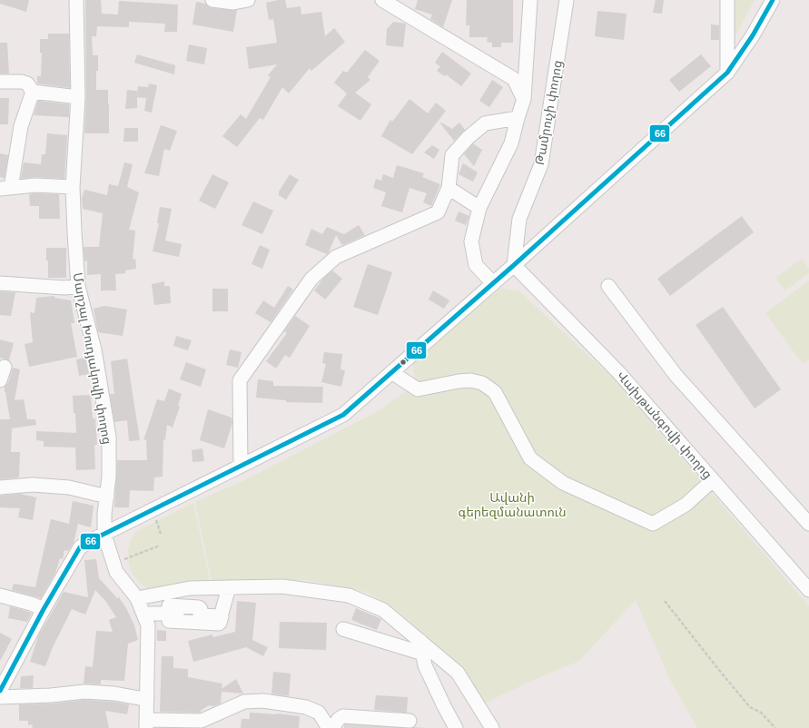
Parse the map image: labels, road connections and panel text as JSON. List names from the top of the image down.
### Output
{
  "streets": {
    "street": ["Թամրուչի փողոց", "Մարշալ Խուդյակովի փողոց", "Վախթանգովի փողոց"]
  },
  "crossings": [
    ["Թամրուչի փողոց", "Վախթանգովի փողոց"]
  ],
  "parks": ["Ավանի գերեզմանատուն"],
  "lines": ["transit line 66"]
}
